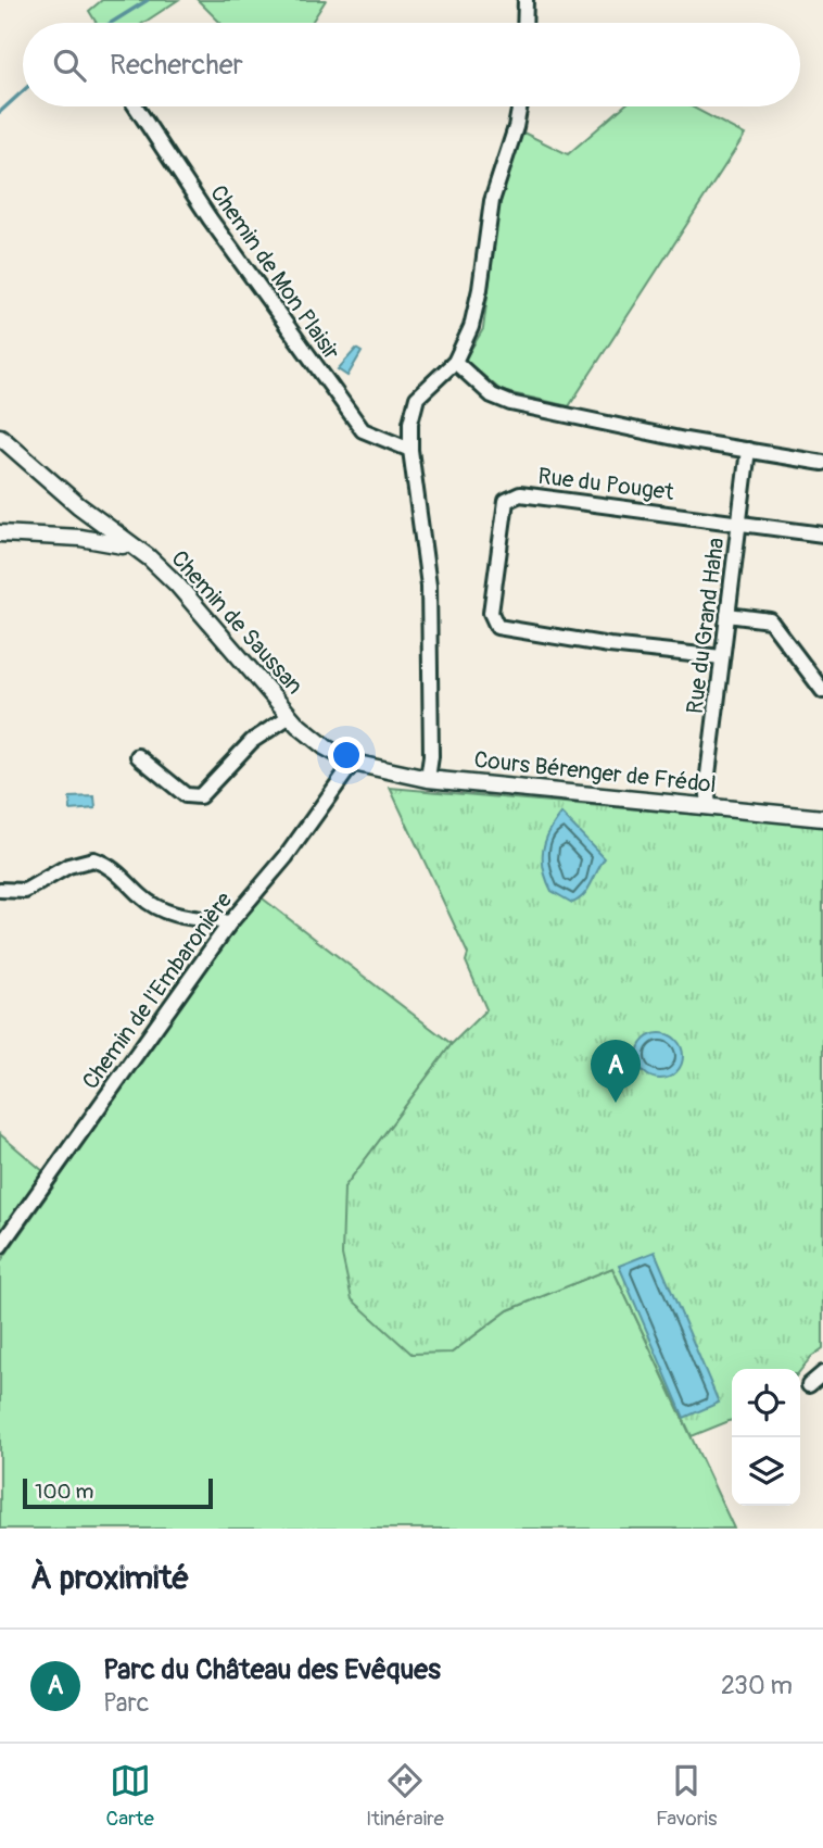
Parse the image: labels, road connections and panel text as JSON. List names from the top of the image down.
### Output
{
  "streets": {
    "street": [
      "Chemin de Mon Plaisir",
      "Rue du Pouget",
      "Chemin de Saussan",
      "Rue du Grand Haha",
      "Cours Bérenger de Frédol",
      "Chemin de l'Embaronière"
    ]
  },
  "crossings": [
    ["Rue du Pouget", "Rue du Grand Haha"],
    ["Chemin de Saussan", "Cours Bérenger de Frédol"],
    ["Chemin de Saussan", "Chemin de l'Embaronière"],
    ["Rue du Grand Haha", "Cours Bérenger de Frédol"],
    ["Cours Bérenger de Frédol", "Chemin de l'Embaronière"]
  ],
  "scale_bar": "100 m",
  "page": {
    "search": "Rechercher",
    "pins": "A",
    "scale": "100 m",
    "heading": "À proximité",
    "list": [
      {
        "mark": "A",
        "name": "Parc du Château des Evêques",
        "note": "Parc",
        "value": "230 m"
      }
    ],
    "nav": ["Carte", "Itinéraire", "Favoris"]
  }
}
